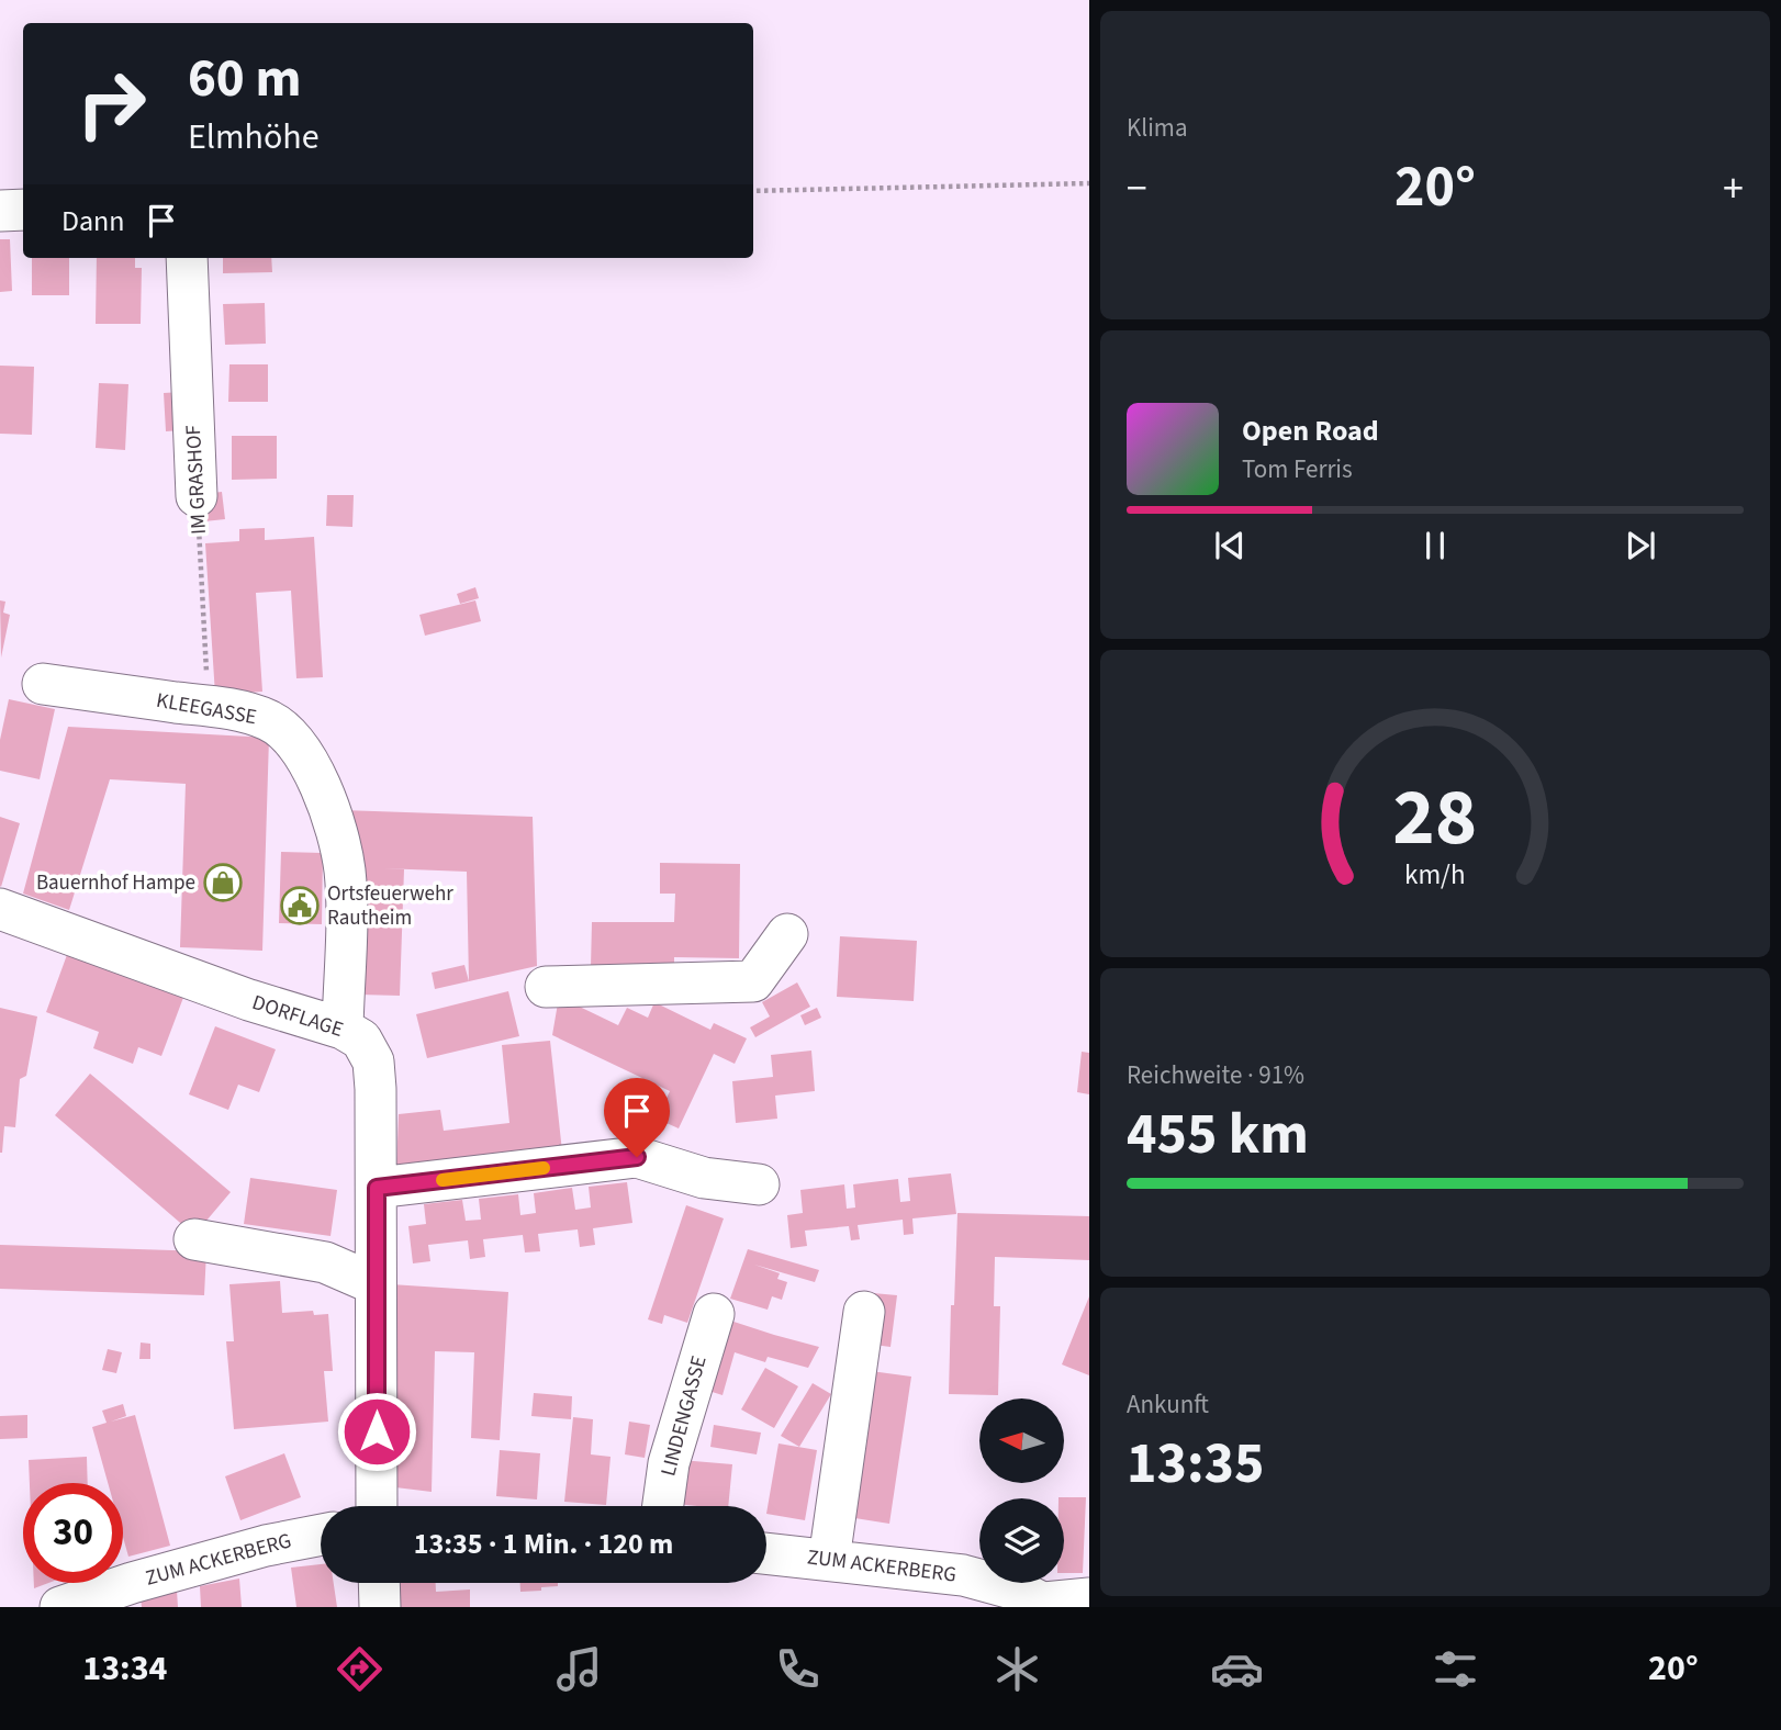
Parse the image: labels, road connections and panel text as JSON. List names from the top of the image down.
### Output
{
  "streets": {
    "street": [
      "IM GRASHOF",
      "KLEEGASSE",
      "DORFLAGE",
      "LINDENGASSE",
      "ZUM ACKERBERG"
    ]
  },
  "crossings": [
    ["IM GRASHOF", "KLEEGASSE"],
    ["KLEEGASSE", "DORFLAGE"]
  ],
  "places": {
    "shop": ["Bauernhof Hampe"],
    "public building": ["Ortsfeuerwehr Rautheim"]
  },
  "north": "left",
  "page": {
    "tile": [
      "Klima",
      ["Reichweite · 91%", "455 km"],
      ["Ankunft", "13:35"]
    ],
    "turn": ["60 m", "Elmhöhe"],
    "heat": ["−", "20°", "+"],
    "then": "Dann",
    "song": ["Open Road", "Tom Ferris"],
    "limit": "30",
    "trip": "13:35 · 1 Min. · 120 m",
    "tabs": ["13:34", "20°"],
    "gauge": ["28", "km/h"]
  }
}
